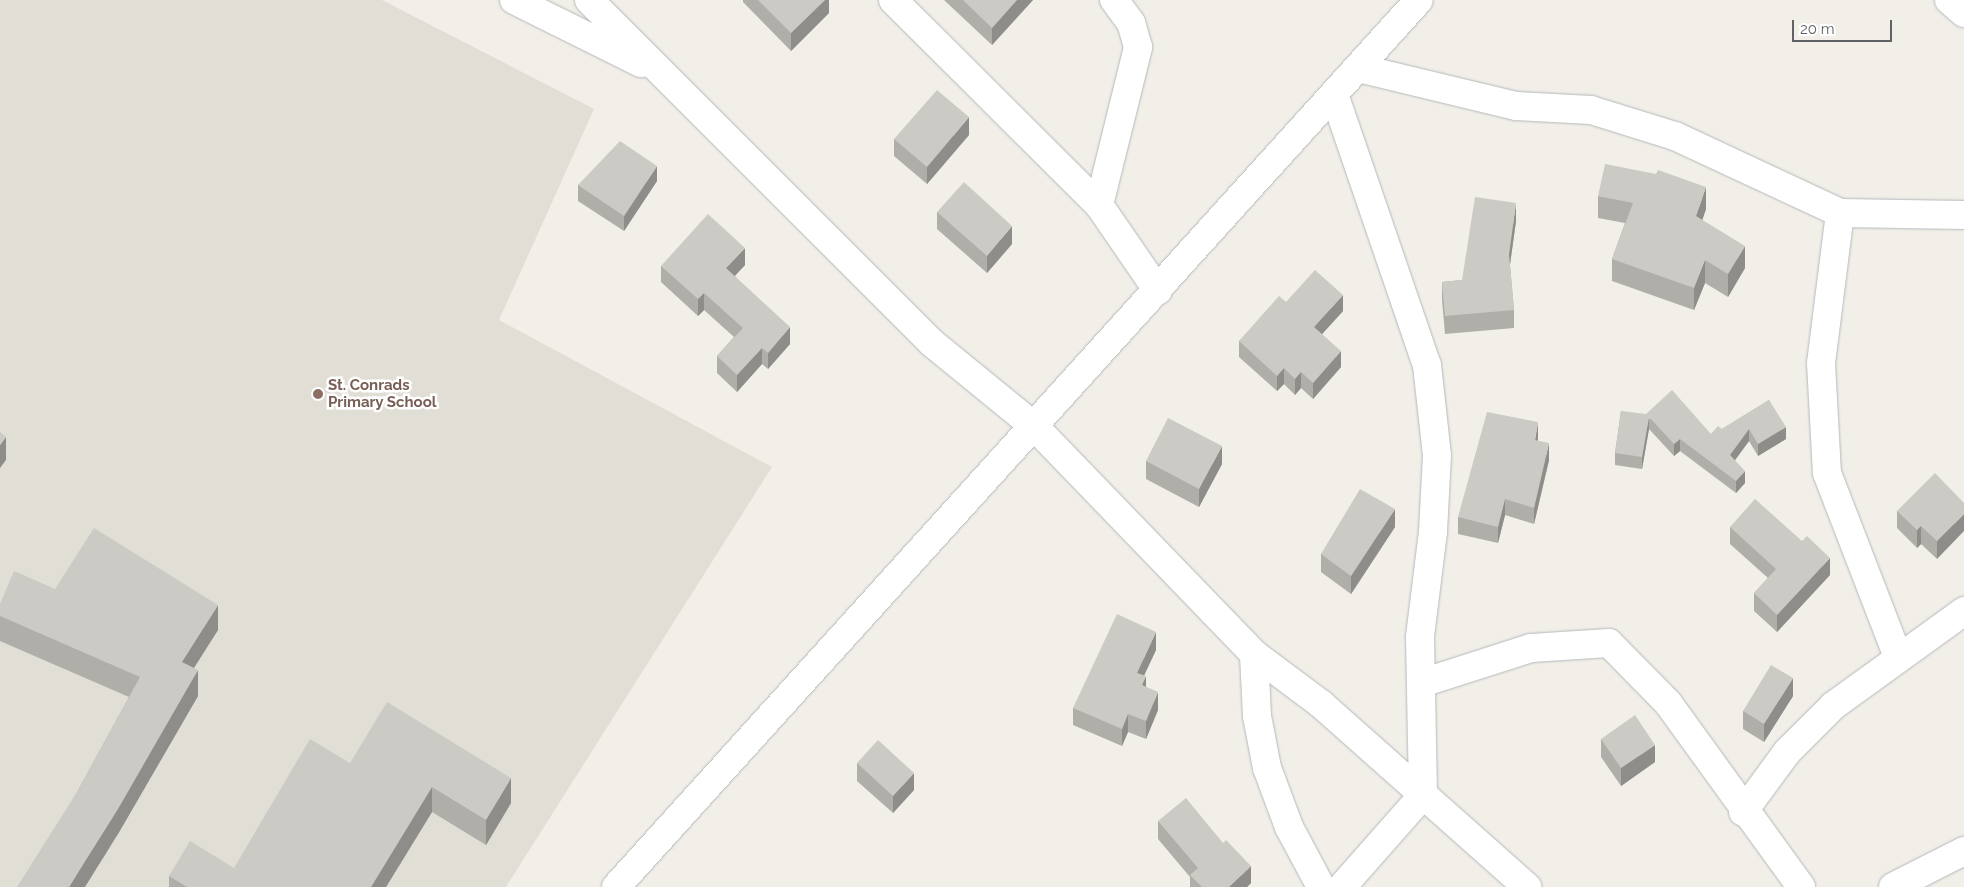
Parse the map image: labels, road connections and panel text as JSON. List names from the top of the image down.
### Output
{
  "places": ["St. Conrads Primary School"],
  "scale_bar": "20 m"
}
